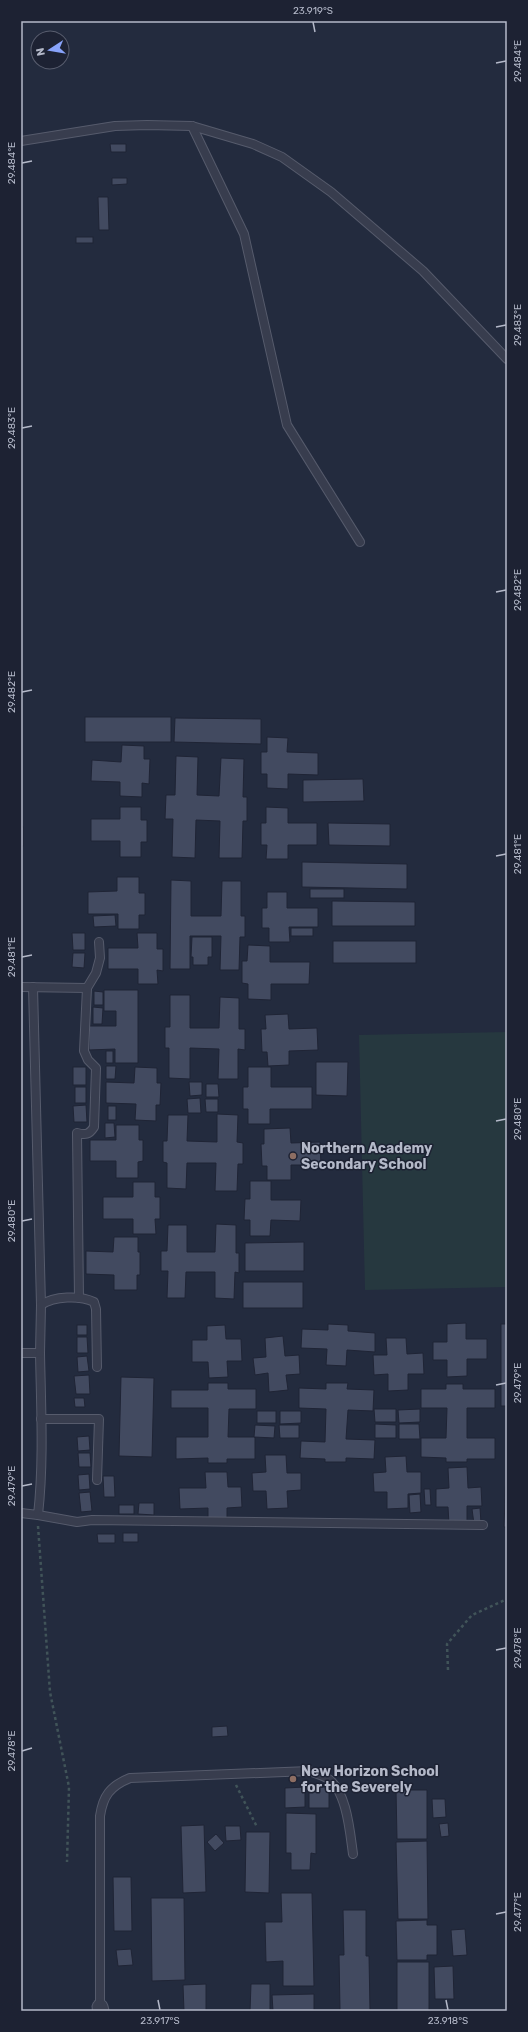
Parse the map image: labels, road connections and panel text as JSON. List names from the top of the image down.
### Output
{
  "places": ["Northern Academy Secondary School", "New Horizon School for the Severely"],
  "north": "left",
  "coordinates": [
    "23.919°S",
    "29.484°E",
    "29.483°E",
    "29.482°E",
    "29.481°E",
    "29.480°E",
    "29.479°E",
    "29.478°E",
    "29.477°E",
    "23.917°S",
    "23.918°S"
  ]
}
